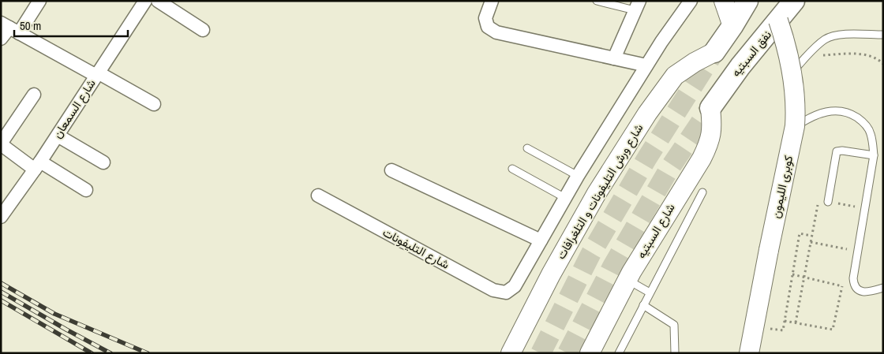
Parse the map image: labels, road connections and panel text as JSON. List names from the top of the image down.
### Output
{
  "streets": {
    "main road": ["نفق السبتيه"],
    "street": [
      "شارع السمعان",
      "كوبرى الليمون",
      "شارع ورش التليفونات و التلغرافات",
      "شارع السبتيه",
      "شارع التليفونات"
    ]
  },
  "crossings": [
    ["نفق السبتيه", "كوبرى الليمون"],
    ["نفق السبتيه", "شارع السبتيه"]
  ],
  "scale_bar": "50 m"
}
